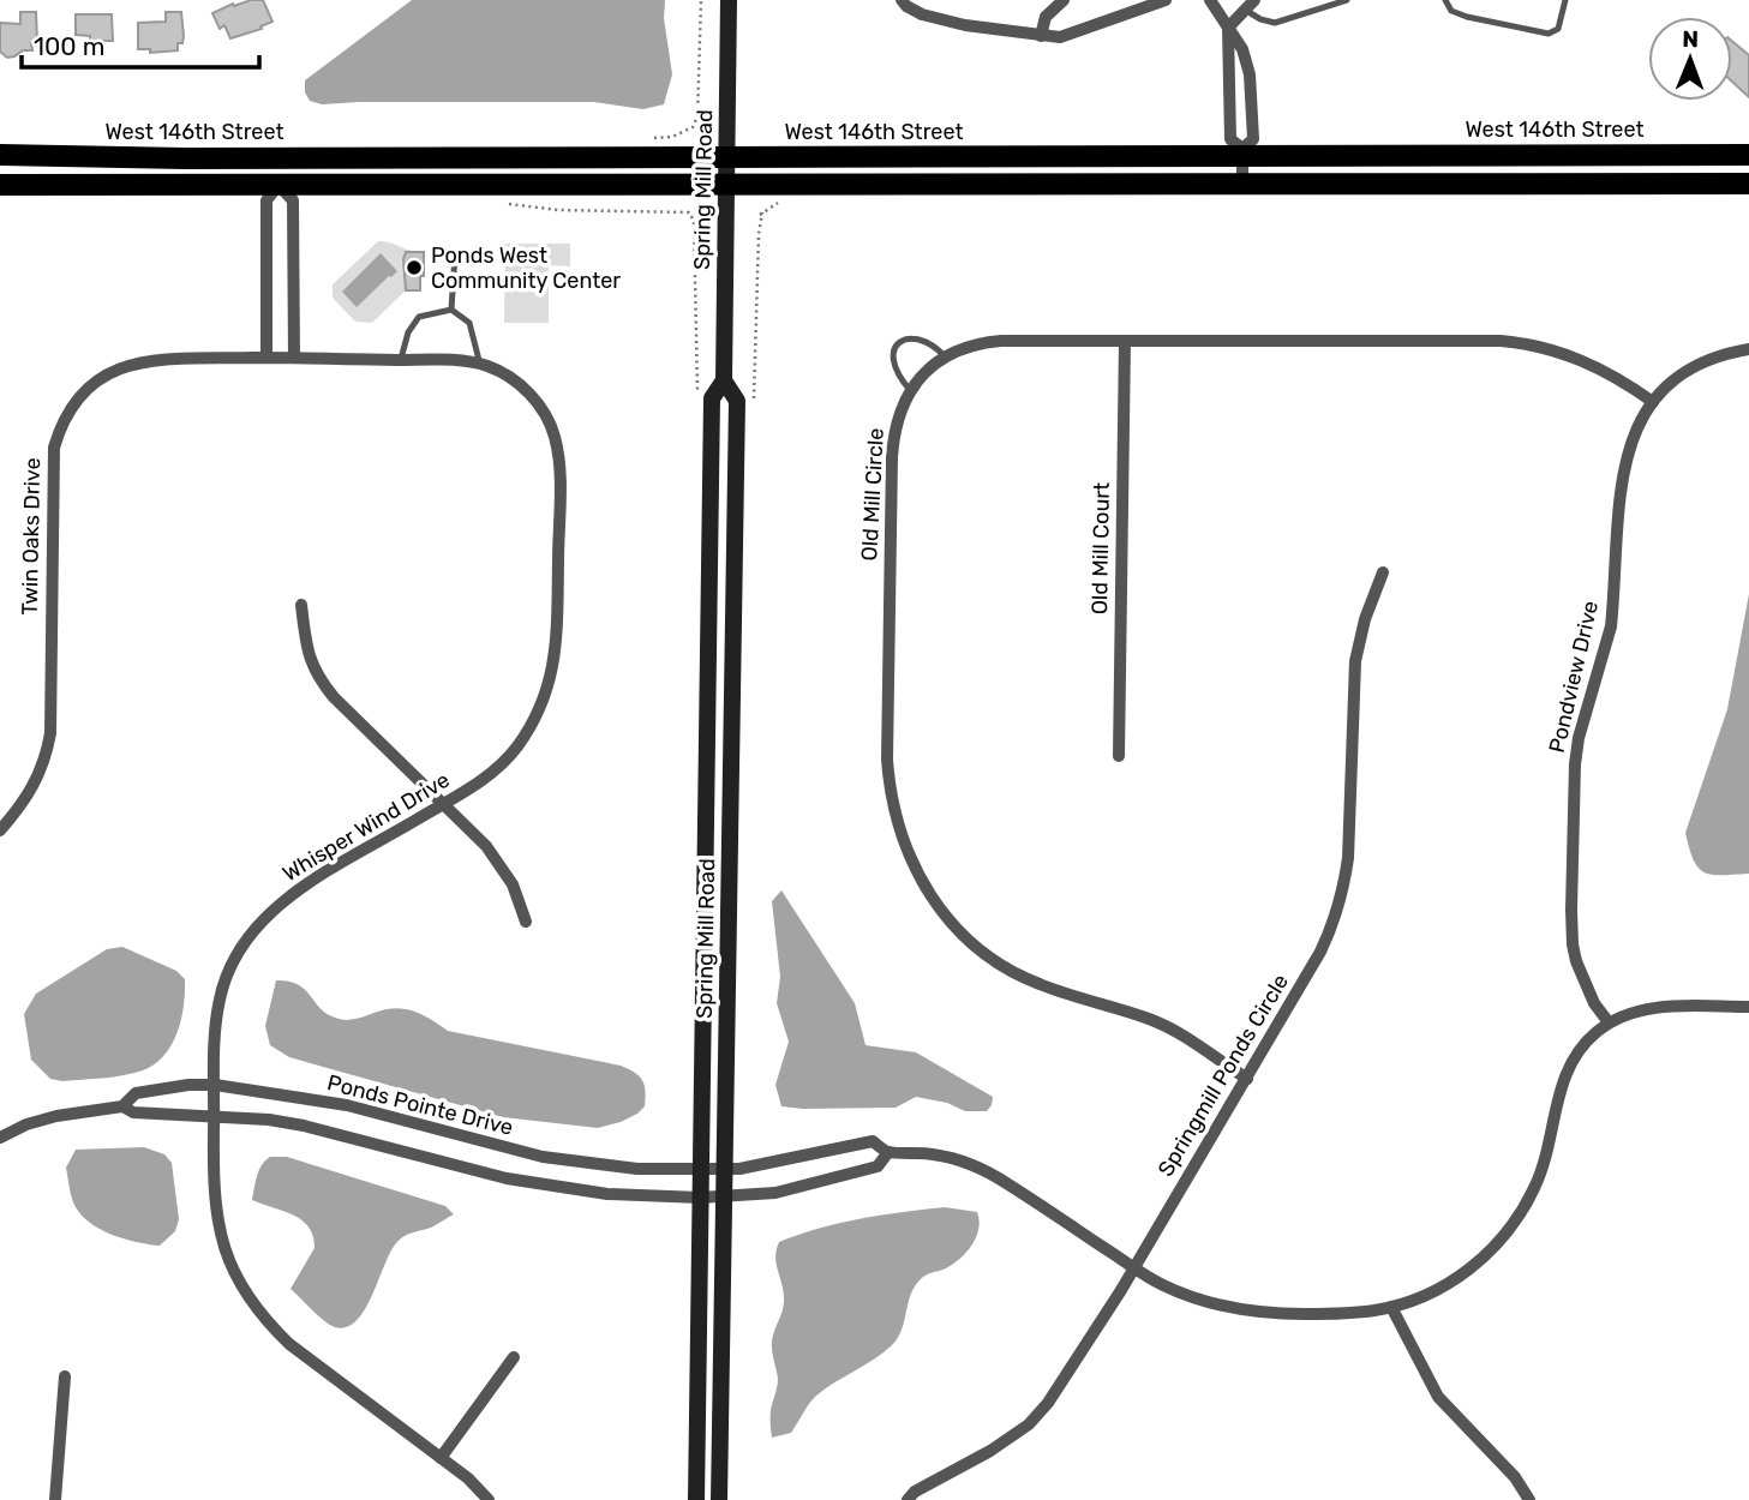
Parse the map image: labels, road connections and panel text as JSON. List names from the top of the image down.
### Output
{
  "streets": {
    "main road": ["West 146th Street"],
    "street": [
      "Spring Mill Road",
      "Old Mill Circle",
      "Twin Oaks Drive",
      "Old Mill Court",
      "Pondview Drive",
      "Whisper Wind Drive",
      "Springmill Ponds Circle",
      "Ponds Pointe Drive"
    ]
  },
  "crossings": [
    ["West 146th Street", "Spring Mill Road"],
    ["Spring Mill Road", "Ponds Pointe Drive"],
    ["Old Mill Circle", "Old Mill Court"],
    ["Old Mill Circle", "Pondview Drive"],
    ["Old Mill Circle", "Springmill Ponds Circle"],
    ["Twin Oaks Drive", "Whisper Wind Drive"],
    ["Pondview Drive", "Ponds Pointe Drive"],
    ["Whisper Wind Drive", "Ponds Pointe Drive"],
    ["Springmill Ponds Circle", "Ponds Pointe Drive"]
  ],
  "places": ["Ponds West Community Center"],
  "scale_bar": "100 m",
  "north": "top"
}
